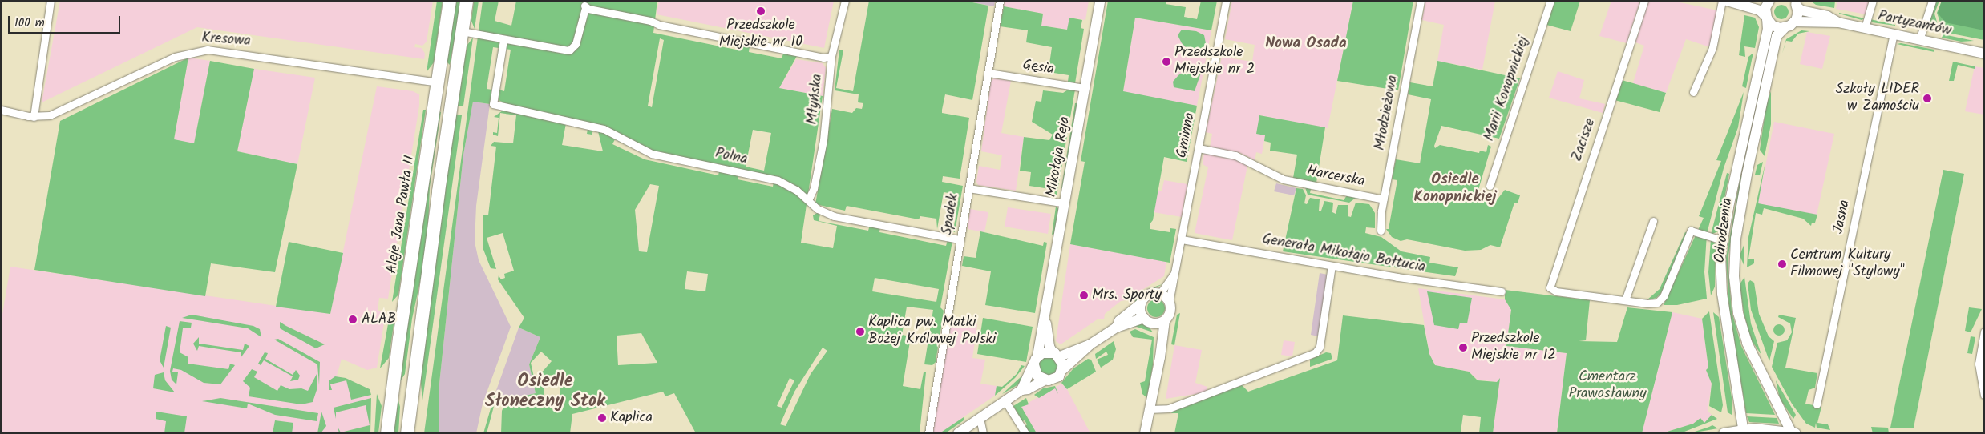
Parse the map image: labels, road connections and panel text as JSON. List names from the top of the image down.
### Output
{
  "streets": {
    "highway": ["Aleje Jana Pawła II"],
    "street": [
      "Partyzantów",
      "Kresowa",
      "Gęsia",
      "Marii Konopnickiej",
      "Młyńska",
      "Młodzieżowa",
      "Gminna",
      "Zacisze",
      "Polna",
      "Mikołaja Reja",
      "Harcerska",
      "Spadek",
      "Jasna",
      "Odrodzenia",
      "Generała Mikołaja Bołtucia"
    ]
  },
  "crossings": [
    ["Partyzantów", "Jasna"],
    ["Kresowa", "Aleje Jana Pawła II"],
    ["Gęsia", "Mikołaja Reja"],
    ["Gęsia", "Spadek"],
    ["Młyńska", "Polna"],
    ["Młodzieżowa", "Harcerska"],
    ["Gminna", "Harcerska"],
    ["Gminna", "Generała Mikołaja Bołtucia"],
    ["Polna", "Spadek"]
  ],
  "districts": ["Nowa Osada", "Osiedle Konopnickiej", "Osiedle Słoneczny Stok"],
  "parks": ["Cmentarz Prawosławny"],
  "places": [
    "Przedszkole Miejskie nr 10",
    "Przedszkole Miejskie nr 2",
    "Szkoły LIDER w Zamościu",
    "Centrum Kultury Filmowej \"Stylowy\"",
    "Mrs. Sporty",
    "ALAB",
    "Kaplica pw. Matki Bożej Królowej Polski",
    "Przedszkole Miejskie nr 12",
    "Kaplica"
  ],
  "scale_bar": "100 m"
}
